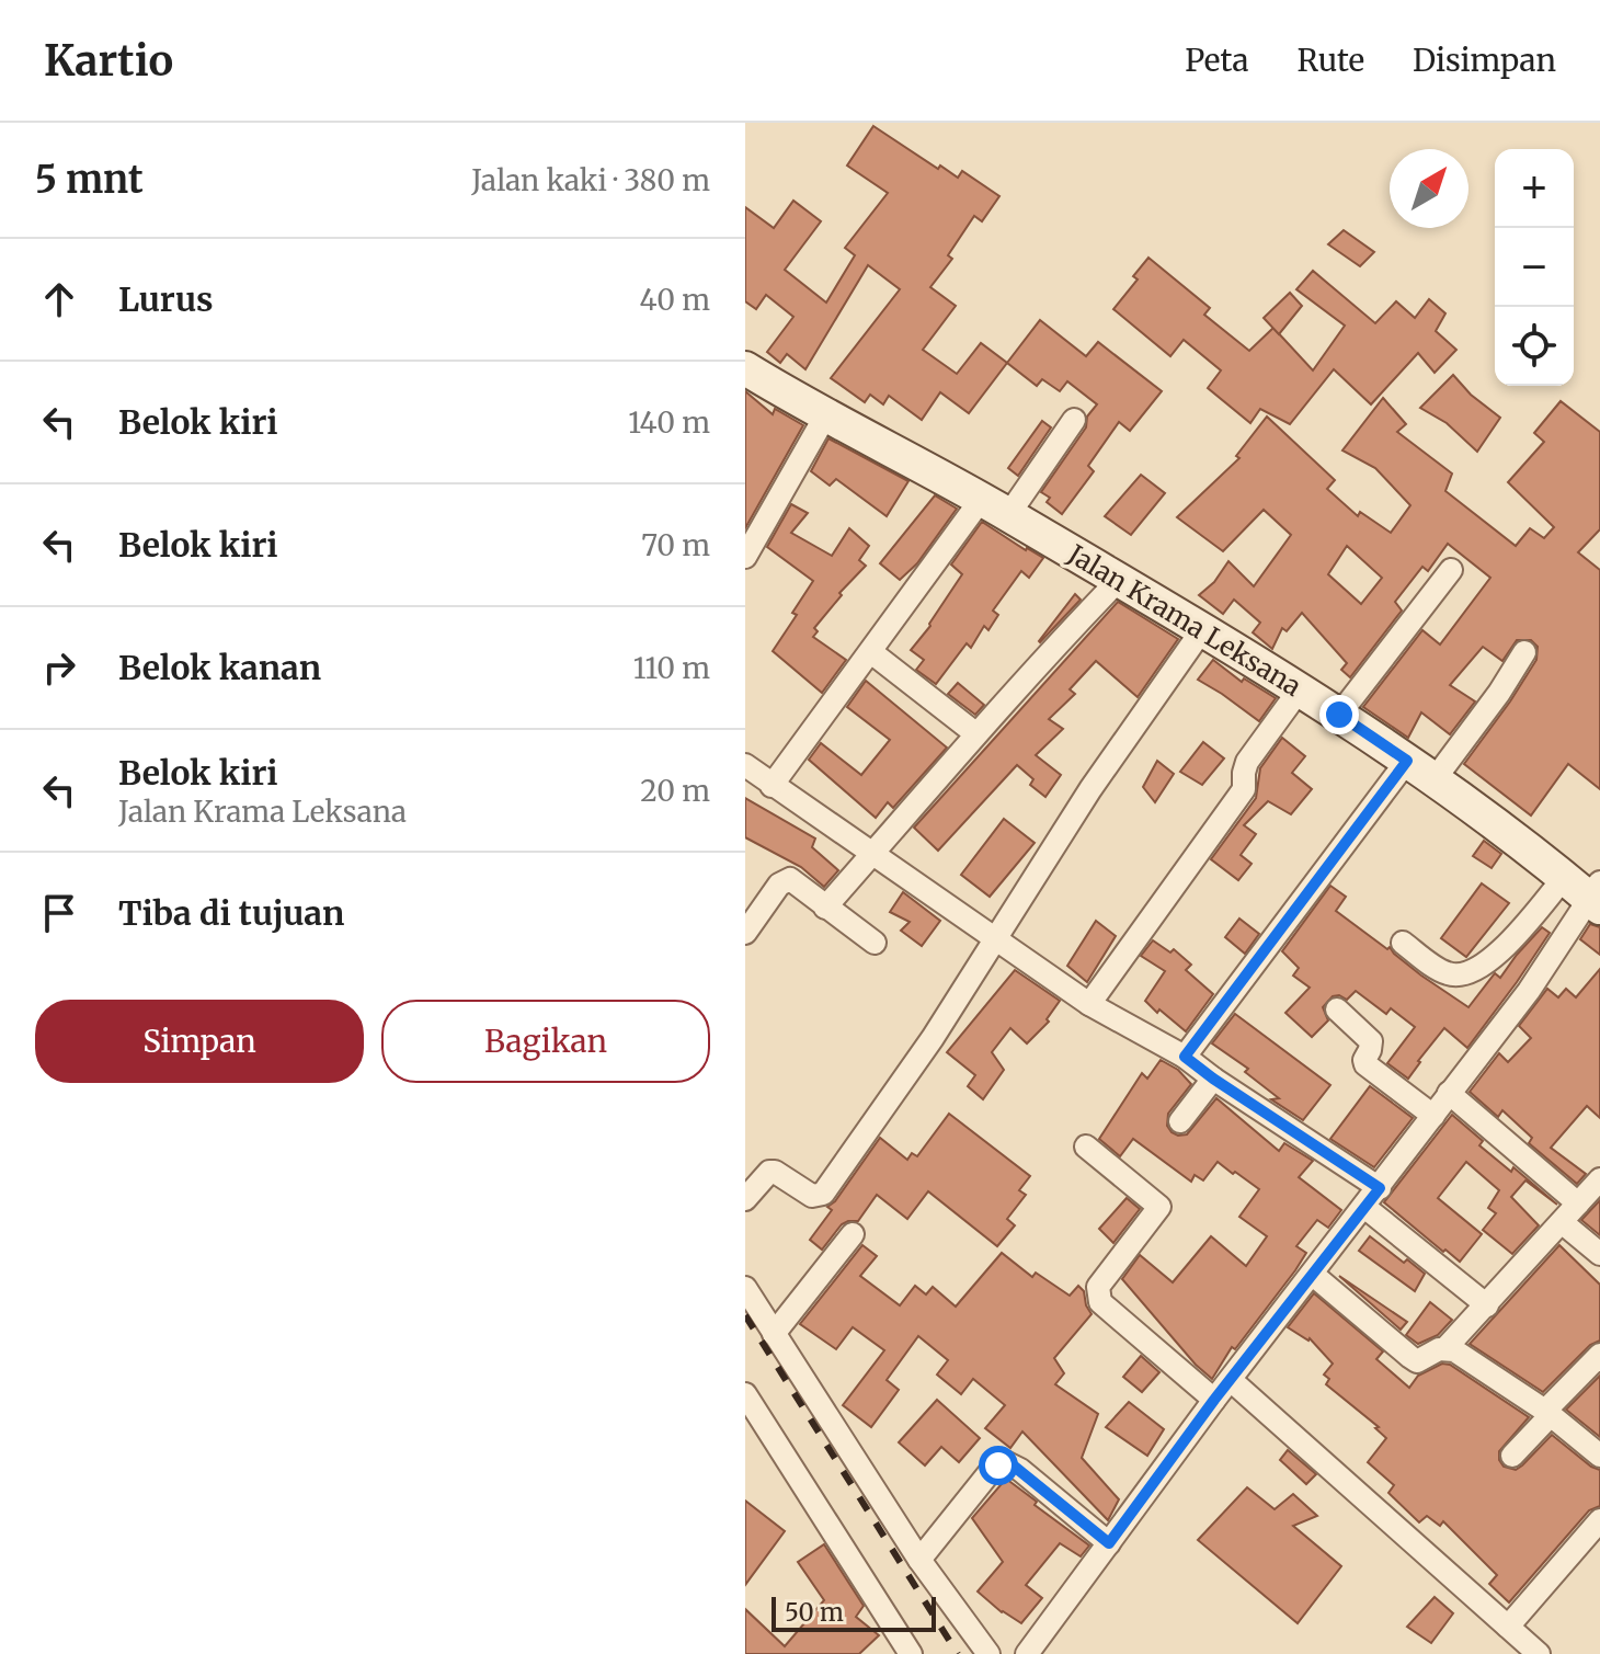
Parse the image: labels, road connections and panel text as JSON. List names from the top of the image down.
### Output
{
  "streets": {
    "street": ["Jalan Krama Leksana"]
  },
  "scale_bar": "50 m",
  "north": "top right",
  "page": {
    "header": "Kartio",
    "nav": ["Peta", "Rute", "Disimpan"],
    "heading": ["5 mnt", "Jalan kaki · 380 m"],
    "map_buttons": ["+", "−"],
    "list": [
      ["Lurus", "40 m"],
      ["Belok kiri", "140 m"],
      ["Belok kiri", "70 m"],
      ["Belok kanan", "110 m"],
      ["Belok kiri", "Jalan Krama Leksana", "20 m"],
      "Tiba di tujuan"
    ],
    "buttons": ["Simpan", "Bagikan"],
    "scale": "50 m"
  }
}
